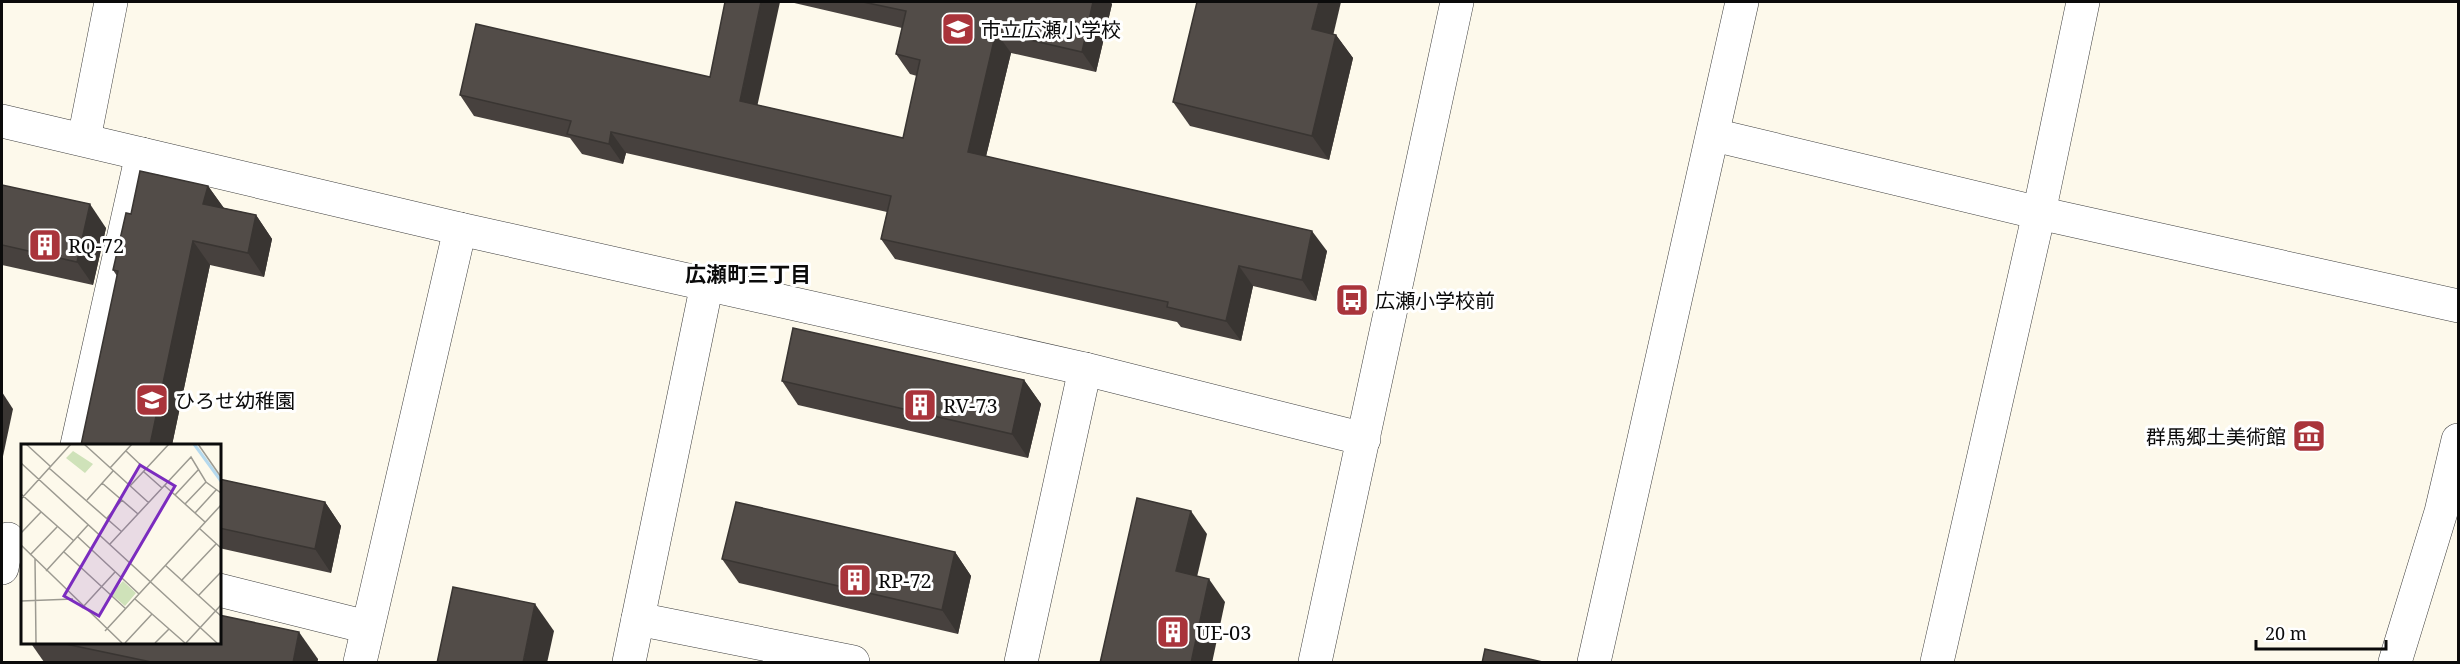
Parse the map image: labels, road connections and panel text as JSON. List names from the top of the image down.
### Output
{
  "districts": ["広瀬町三丁目"],
  "places": {
    "school or university": ["市立広瀬小学校", "ひろせ幼稚園"],
    "building": [
      "RQ-72",
      "RV-73",
      "RP-72",
      "UE-03"
    ],
    "bus stop": ["広瀬小学校前"],
    "museum": ["群馬郷土美術館"]
  },
  "scale_bar": "20 m"
}
